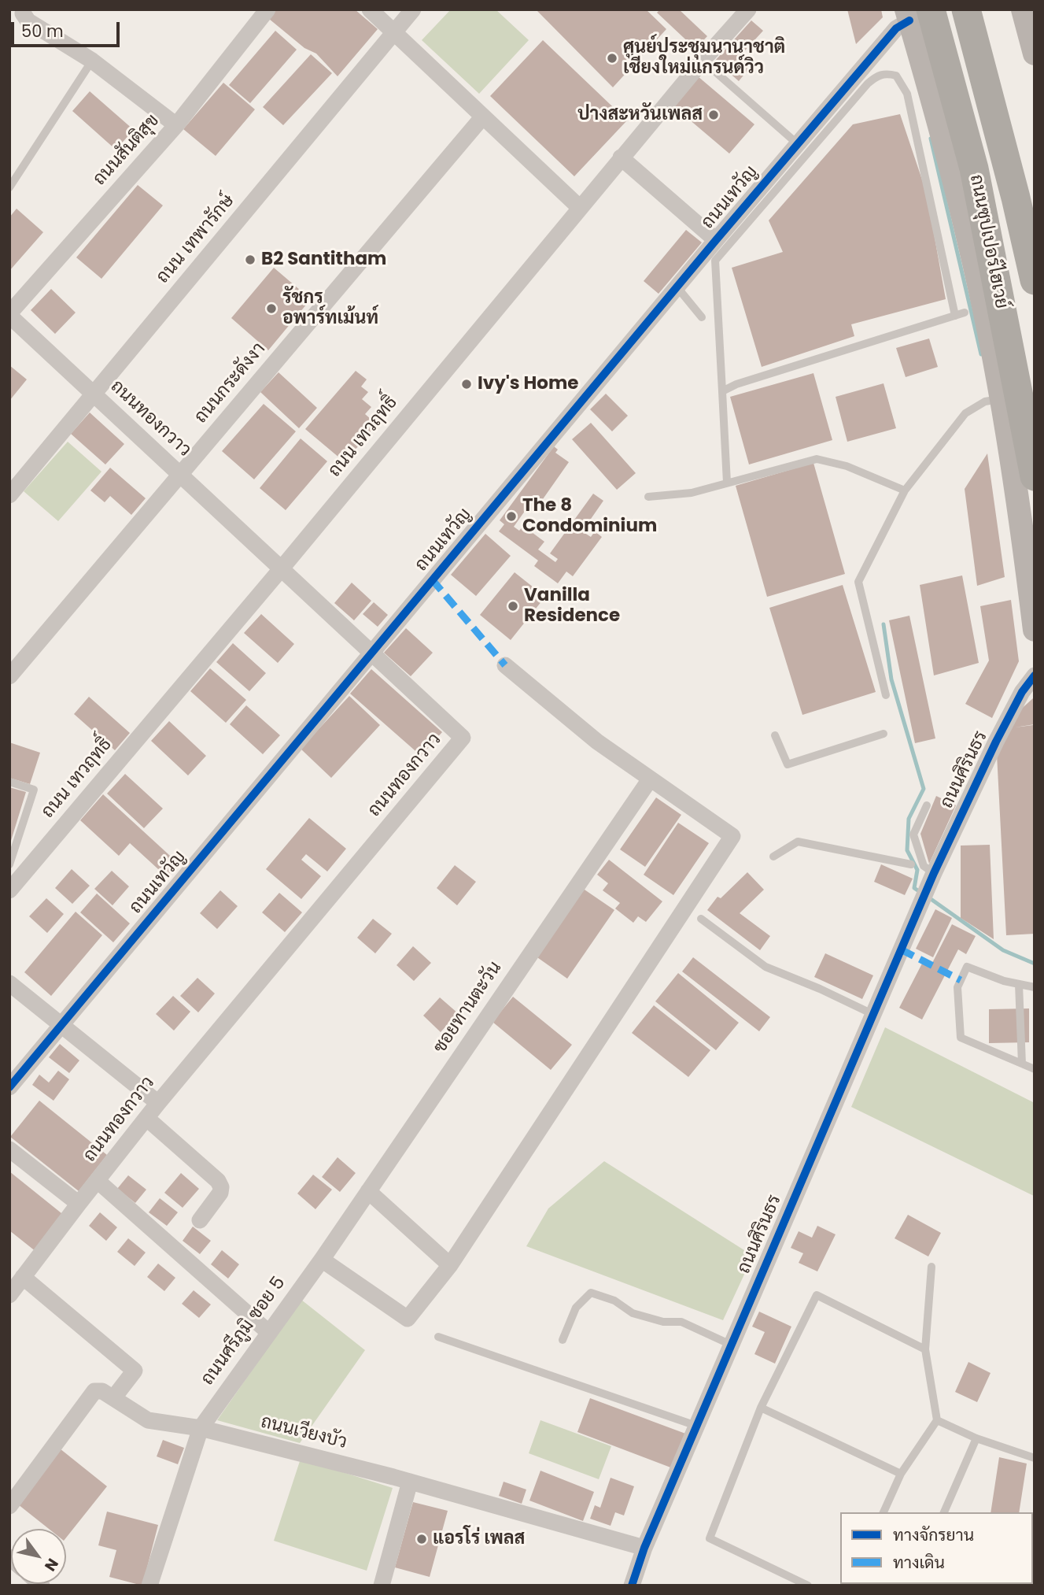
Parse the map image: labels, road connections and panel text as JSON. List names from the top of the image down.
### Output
{
  "streets": {
    "highway": ["ถนนซุปเปอร์ไฮเวย์"],
    "street": [
      "ถนนสันติสุข",
      "ถนนเทวัญ",
      "ถนน เทพารักษ์",
      "ถนนกระดังงา",
      "ถนนทองกวาว",
      "ถนน เทวฤทธิ์",
      "ถนนศิรินธร",
      "ซอยทานตะวัน",
      "ถนนศรีภูมิ ซอย 5",
      "ถนนเวียงบัว"
    ]
  },
  "crossings": [
    ["ถนนสันติสุข", "ถนนทองกวาว"],
    ["ถนนเทวัญ", "ถนนซุปเปอร์ไฮเวย์"],
    ["ถนนเทวัญ", "ถนนทองกวาว"],
    ["ถนน เทพารักษ์", "ถนนทองกวาว"],
    ["ถนนกระดังงา", "ถนนทองกวาว"],
    ["ถนนทองกวาว", "ถนน เทวฤทธิ์"],
    ["ถนนศิรินธร", "ถนนเวียงบัว"],
    ["ซอยทานตะวัน", "ถนนศรีภูมิ ซอย 5"],
    ["ถนนศรีภูมิ ซอย 5", "ถนนเวียงบัว"]
  ],
  "places": [
    "ศูนย์ประชุมนานาชาติ เชียงใหม่แกรนด์วิว",
    "ปางสะหวันเพลส",
    "B2 Santitham",
    "รัชกร อพาร์ทเม้นท์",
    "Ivy's Home",
    "The 8 Condominium",
    "Vanilla Residence",
    "แอรโร่ เพลส"
  ],
  "legend": ["ทางจักรยาน", "ทางเดิน"],
  "scale_bar": "50 m",
  "north": "bottom right"
}
